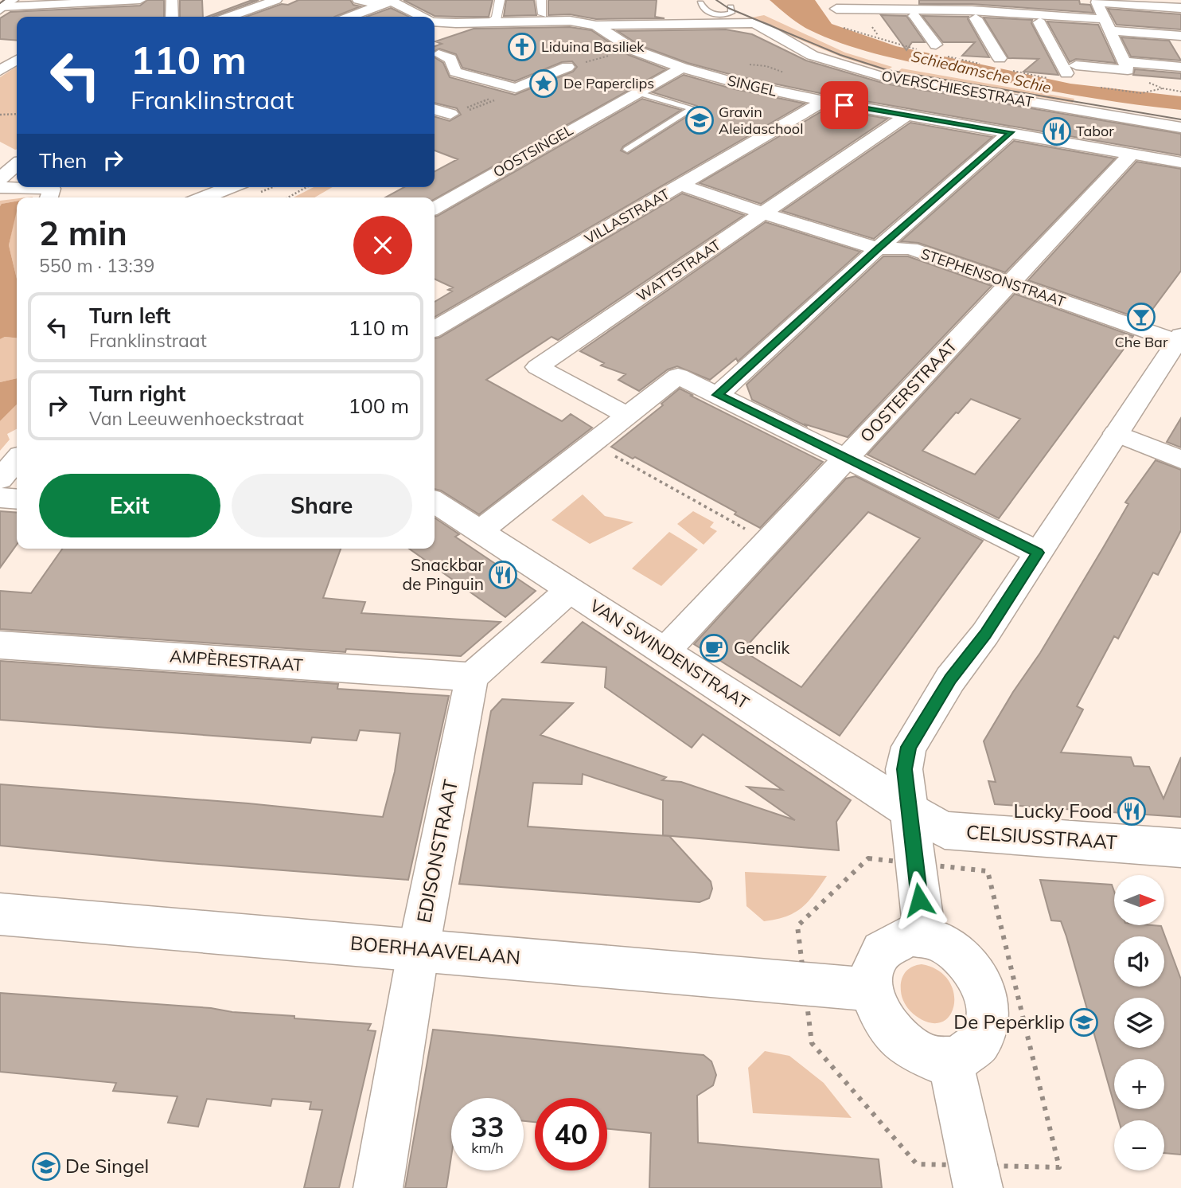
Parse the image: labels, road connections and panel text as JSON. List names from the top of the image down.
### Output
{
  "streets": {
    "street": [
      "SINGEL",
      "OVERSCHIESESTRAAT",
      "OOSTSINGEL",
      "VILLASTRAAT",
      "WATTSTRAAT",
      "STEPHENSONSTRAAT",
      "OOSTERSTRAAT",
      "VAN SWINDENSTRAAT",
      "AMPÈRESTRAAT",
      "CELSIUSSTRAAT",
      "EDISONSTRAAT",
      "BOERHAAVELAAN"
    ]
  },
  "crossings": [
    ["SINGEL", "OVERSCHIESESTRAAT"],
    ["SINGEL", "OOSTSINGEL"],
    ["SINGEL", "VILLASTRAAT"],
    ["SINGEL", "WATTSTRAAT"],
    ["SINGEL", "OOSTERSTRAAT"],
    ["VILLASTRAAT", "STEPHENSONSTRAAT"],
    ["WATTSTRAAT", "STEPHENSONSTRAAT"],
    ["STEPHENSONSTRAAT", "OOSTERSTRAAT"],
    ["OOSTERSTRAAT", "VAN SWINDENSTRAAT"],
    ["VAN SWINDENSTRAAT", "CELSIUSSTRAAT"],
    ["AMPÈRESTRAAT", "EDISONSTRAAT"],
    ["EDISONSTRAAT", "BOERHAAVELAAN"]
  ],
  "water": ["Schiedamsche Schie"],
  "places": {
    "church": ["Liduina Basiliek"],
    "place": ["De Paperclips"],
    "school or university": ["Gravin Aleidaschool", "De Peperklip", "De Singel"],
    "restaurant": ["Tabor", "Snackbar de Pinguin", "Lucky Food"],
    "bar": ["Che Bar"],
    "cafe": ["Genclik"]
  },
  "north": "right",
  "page": {
    "turn": ["110 m", "Franklinstraat"],
    "then": "Then",
    "heading": ["2 min", "550 m · 13:39"],
    "list": [
      {
        "name": "Turn left",
        "note": "Franklinstraat",
        "value": "110 m"
      },
      {
        "name": "Turn right",
        "note": "Van Leeuwenhoeckstraat",
        "value": "100 m"
      }
    ],
    "buttons": ["Exit", "Share"],
    "map_buttons": ["+", "−"],
    "speed": "33 km/h",
    "limit": "40"
  }
}
